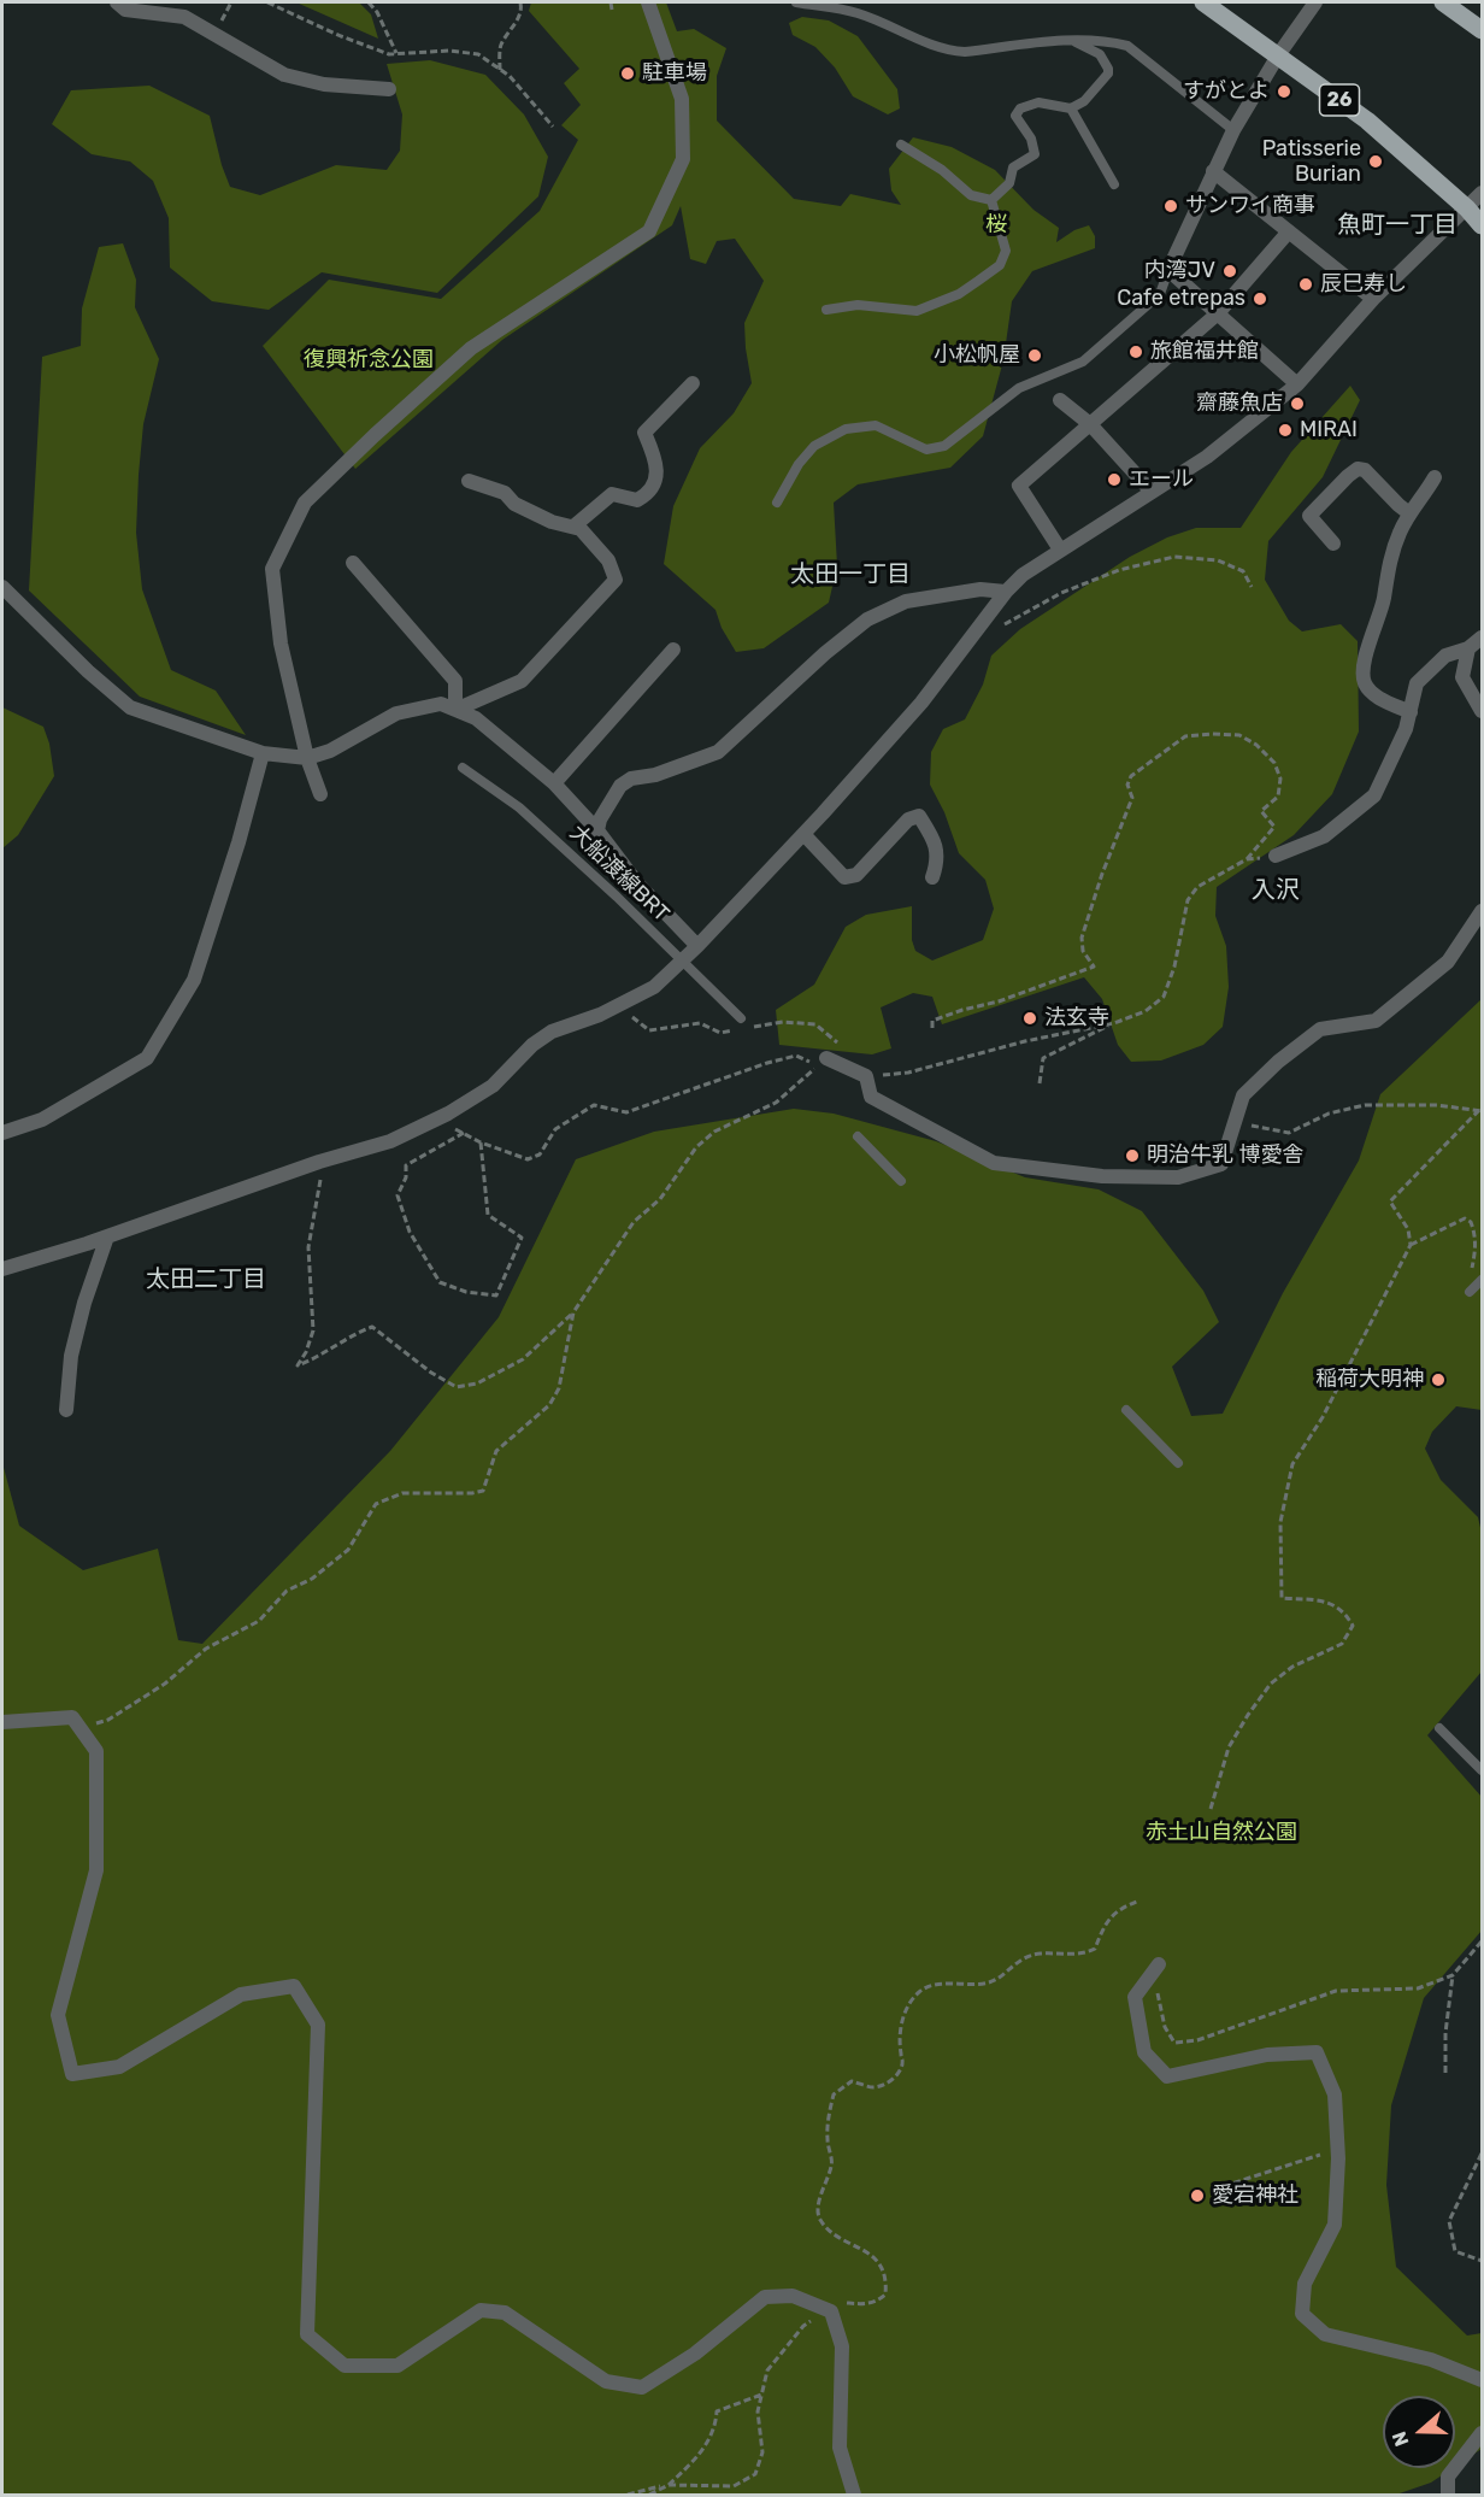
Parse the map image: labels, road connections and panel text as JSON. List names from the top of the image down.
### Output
{
  "streets": {
    "main road": ["26"],
    "lane": ["大船渡線BRT"]
  },
  "districts": [
    "魚町一丁目",
    "太田一丁目",
    "入沢",
    "太田二丁目"
  ],
  "parks": ["桜", "復興祈念公園", "赤土山自然公園"],
  "places": [
    "駐車場",
    "すがとよ",
    "Patisserie Burian",
    "サンワイ商事",
    "内湾JV",
    "辰巳寿し",
    "Cafe etrepas",
    "旅館福井館",
    "小松帆屋",
    "齋藤魚店",
    "MIRAI",
    "エール",
    "法玄寺",
    "明治牛乳 博愛舎",
    "稲荷大明神",
    "愛宕神社"
  ],
  "north": "left"
}
